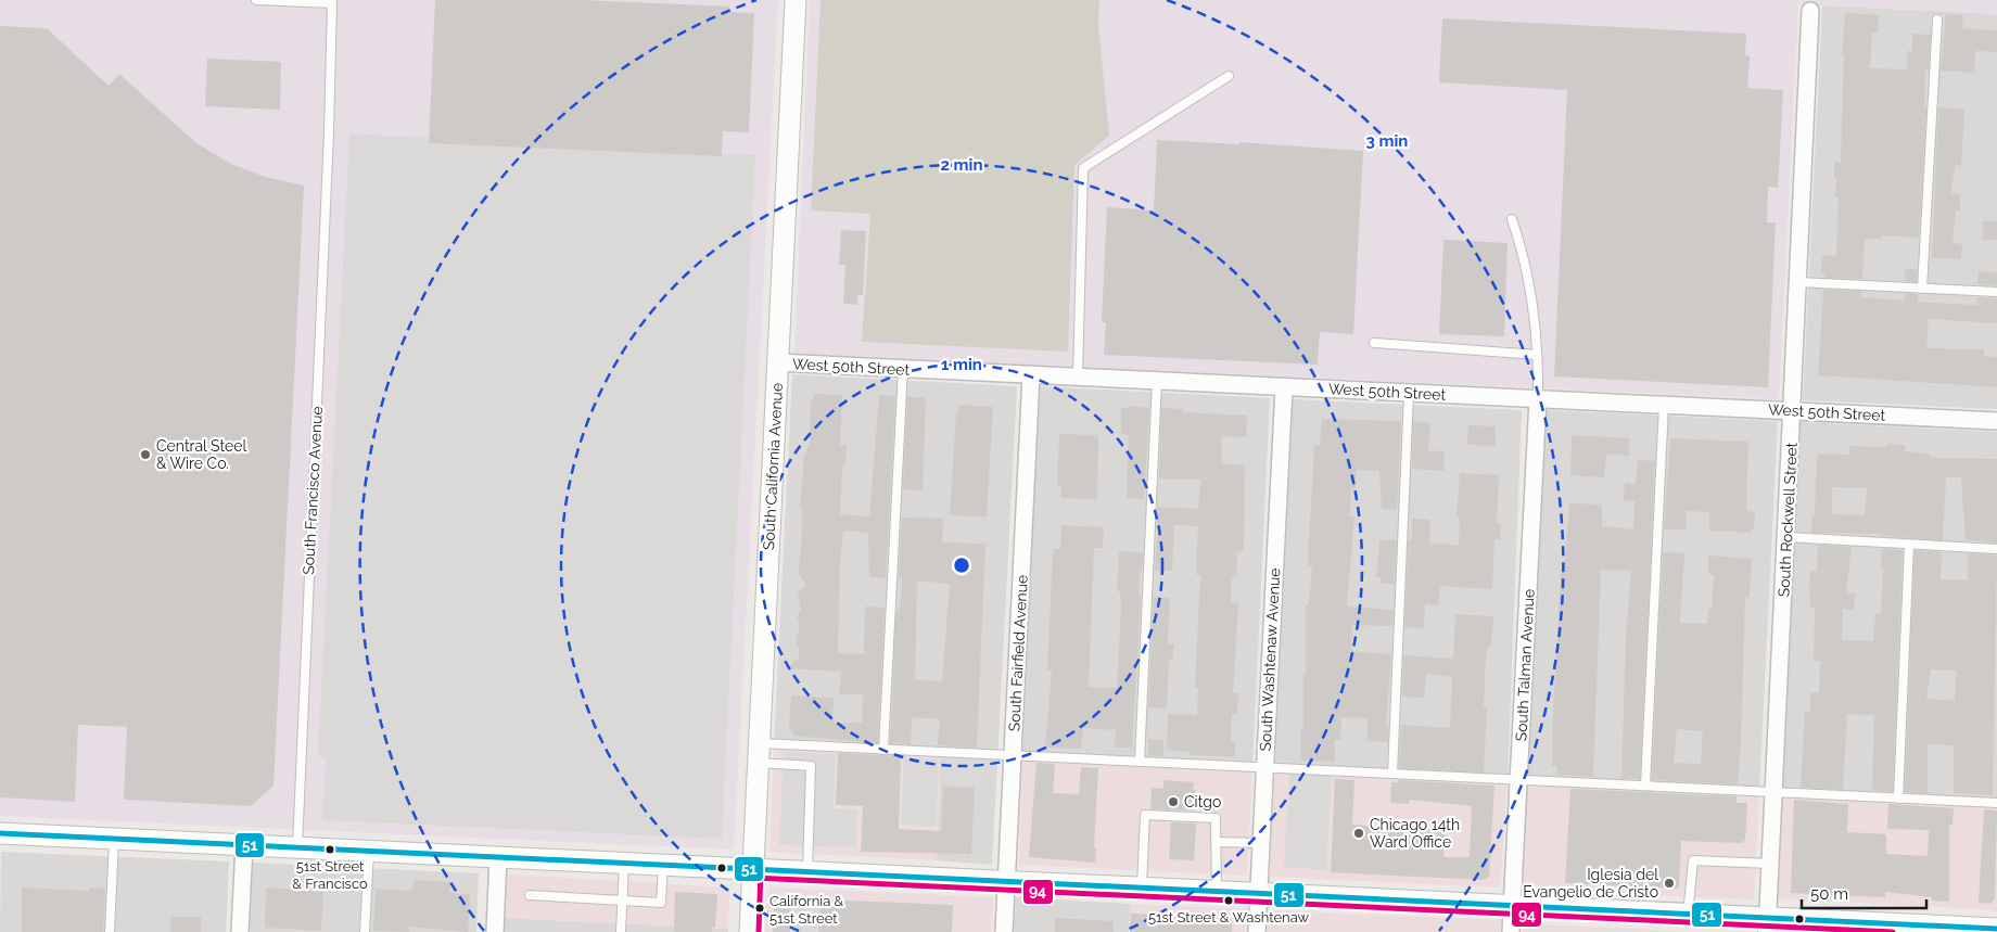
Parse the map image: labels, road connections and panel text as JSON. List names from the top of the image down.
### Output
{
  "streets": {
    "street": [
      "West 50th Street",
      "South California Avenue",
      "South Rockwell Street",
      "South Fairfield Avenue",
      "South Washtenaw Avenue",
      "South Talman Avenue"
    ],
    "lane": ["South Francisco Avenue"]
  },
  "crossings": [
    ["West 50th Street", "South California Avenue"],
    ["West 50th Street", "South Rockwell Street"],
    ["West 50th Street", "South Fairfield Avenue"],
    ["West 50th Street", "South Washtenaw Avenue"],
    ["West 50th Street", "South Talman Avenue"]
  ],
  "places": [
    "Central Steel & Wire Co.",
    "Citgo",
    "Chicago 14th Ward Office",
    "51st Street & Francisco",
    "Iglesia del Evangelio de Cristo",
    "51st Street & Washtenaw",
    "California & 51st Street"
  ],
  "lines": ["transit line 51", "transit line 94"],
  "scale_bar": "50 m",
  "rings": ["3 min", "2 min", "1 min"]
}
